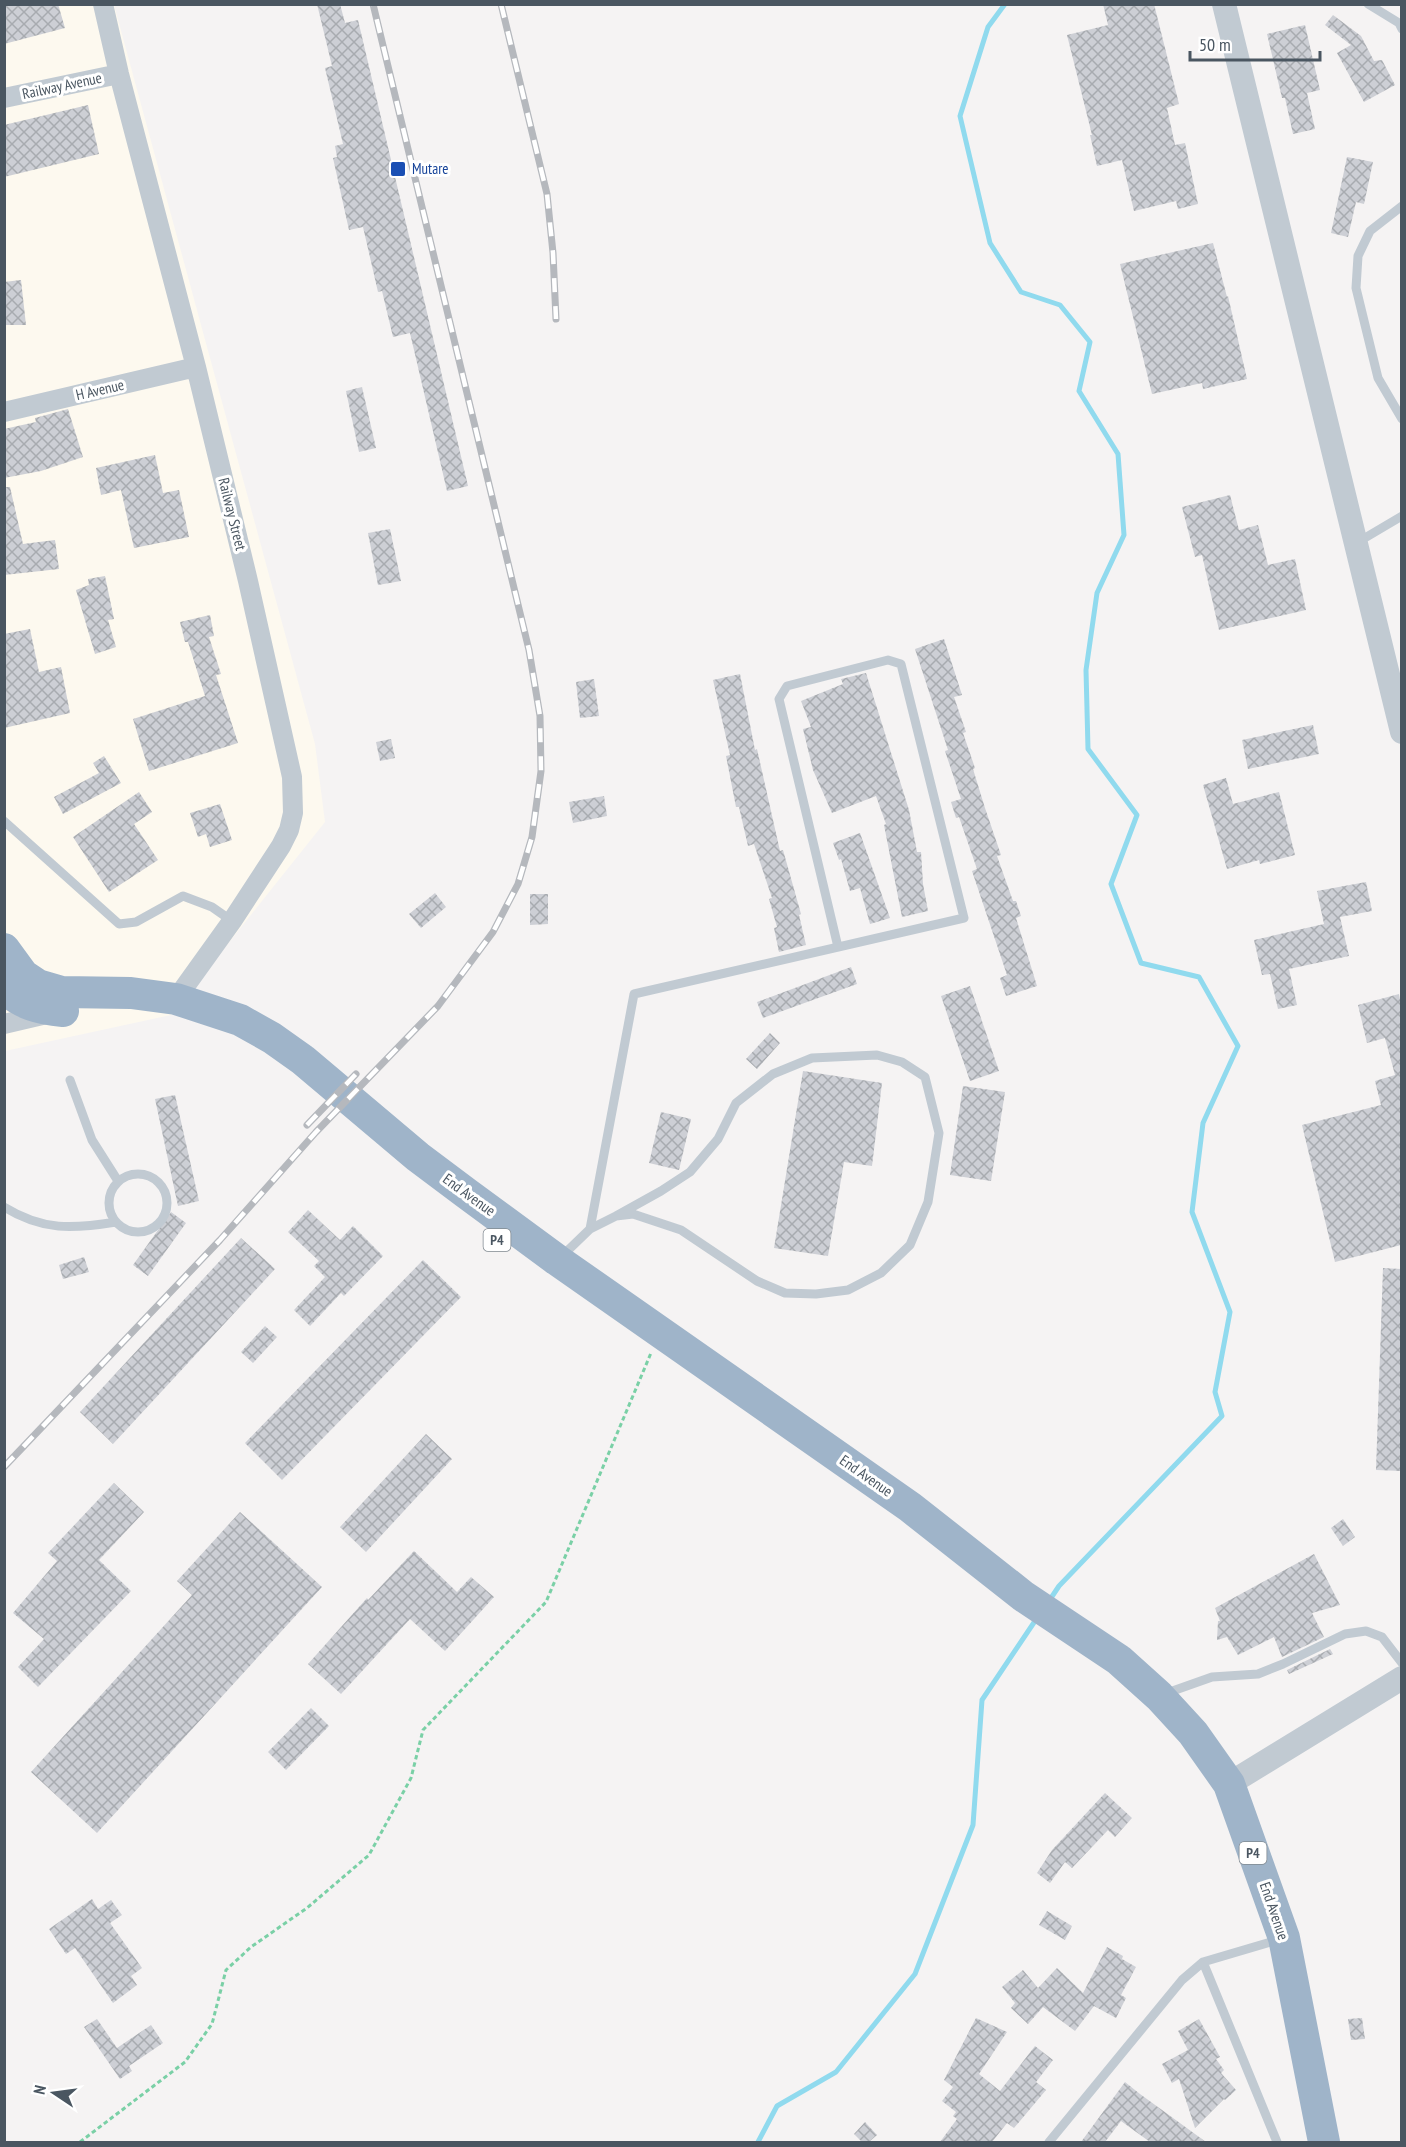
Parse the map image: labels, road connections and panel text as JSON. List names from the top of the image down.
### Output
{
  "streets": {
    "highway": ["End Avenue", "P4"],
    "street": ["Railway Avenue", "H Avenue", "Railway Street"]
  },
  "crossings": [
    ["Railway Avenue", "Railway Street"],
    ["H Avenue", "Railway Street"],
    ["Railway Street", "End Avenue"],
    ["End Avenue", "P4"]
  ],
  "places": {
    "transit": ["Mutare"]
  },
  "scale_bar": "50 m",
  "north": "left"
}
